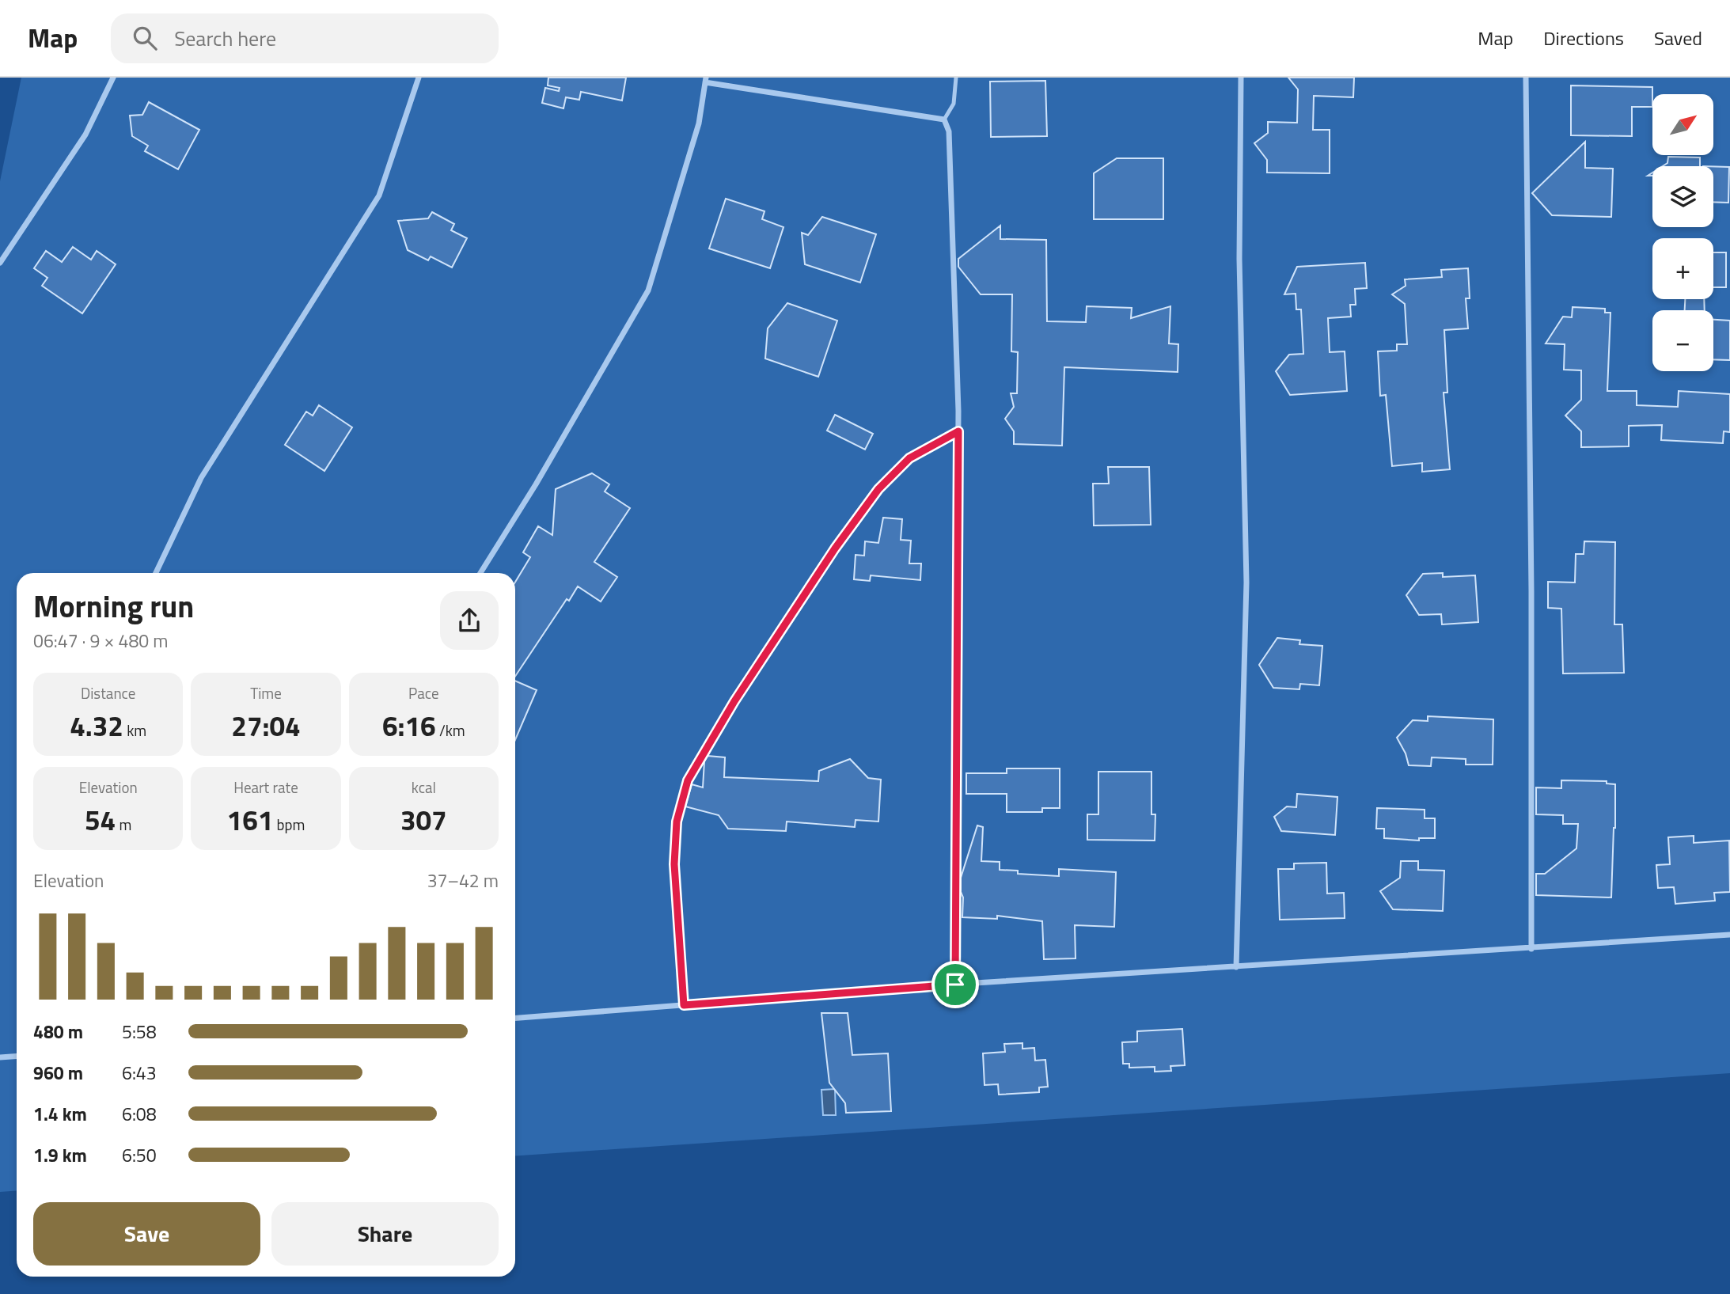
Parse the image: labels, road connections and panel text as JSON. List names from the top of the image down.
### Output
{
  "north": "top right",
  "page": {
    "header": "Map",
    "search": "Search here",
    "nav": ["Map", "Directions", "Saved"],
    "map_buttons": ["+", "−"],
    "heading": ["Morning run", "06:47 · 9 × 480 m"],
    "stats": [
      ["Distance", "4.32 km"],
      ["Time", "27:04"],
      ["Pace", "6:16 /km"],
      ["Elevation", "54 m"],
      ["Heart rate", "161 bpm"],
      ["kcal", "307"]
    ],
    "chart": ["Elevation", "37–42 m"],
    "list": [
      {
        "name": "480 m",
        "note": "5:58"
      },
      {
        "name": "960 m",
        "note": "6:43"
      },
      {
        "name": "1.4 km",
        "note": "6:08"
      },
      {
        "name": "1.9 km",
        "note": "6:50"
      }
    ],
    "buttons": ["Save", "Share"]
  }
}
